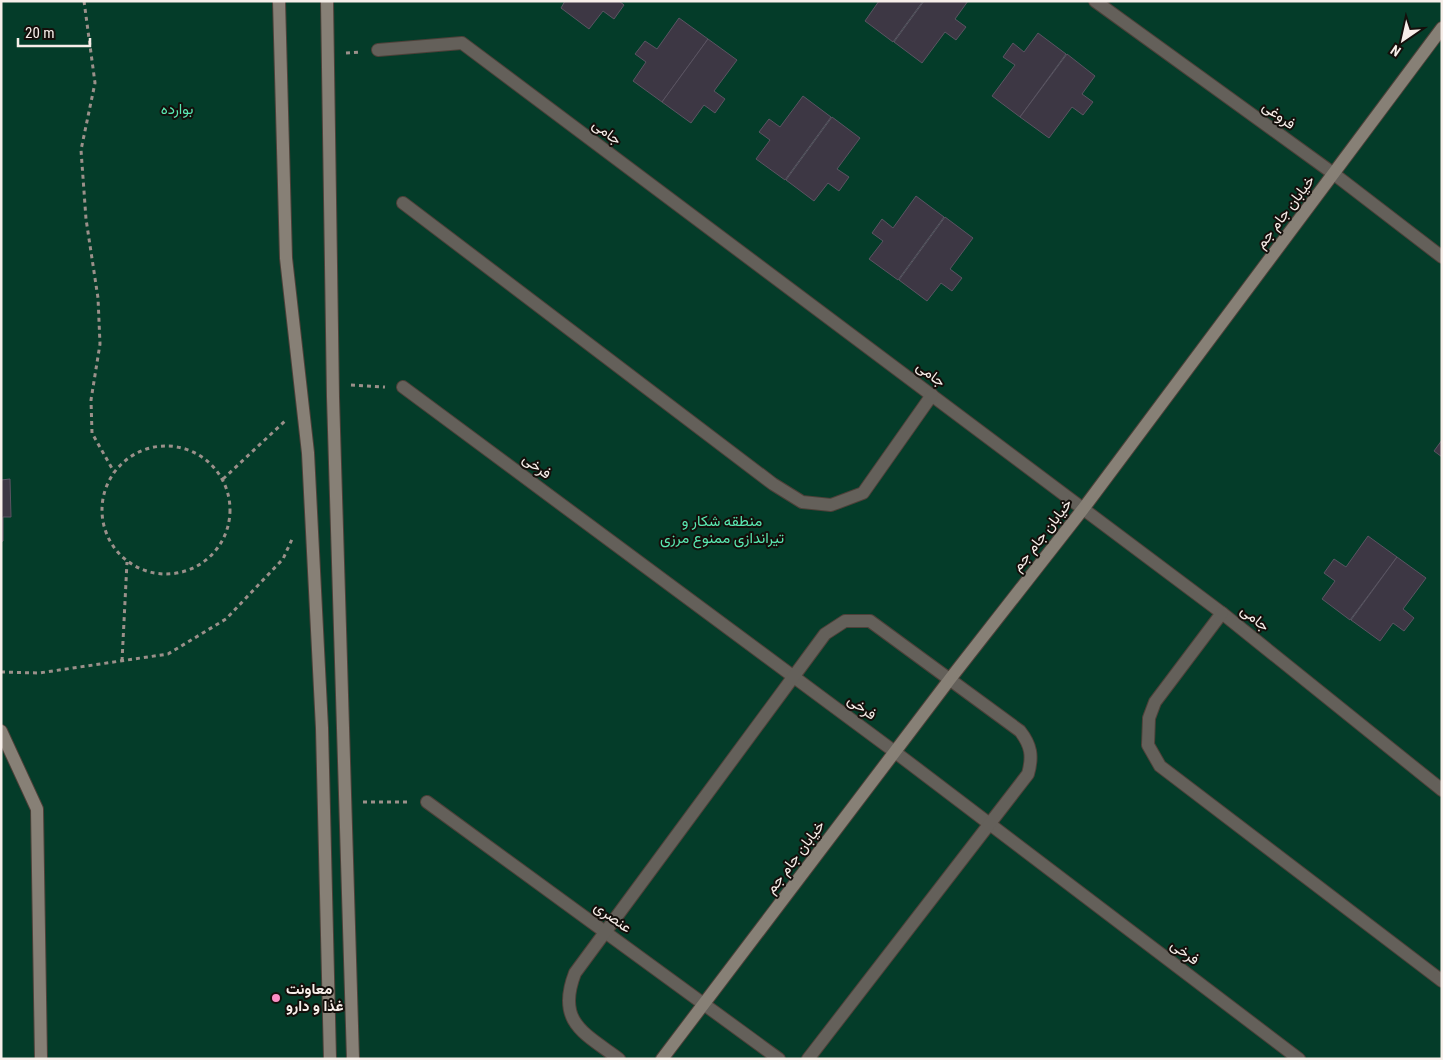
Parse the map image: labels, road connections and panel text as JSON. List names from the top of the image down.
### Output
{
  "streets": {
    "main road": ["خیابان جام جم"],
    "street": [
      "فروغی",
      "جامی",
      "فرخی",
      "عنصری"
    ]
  },
  "crossings": [
    ["فروغی", "خیابان جام جم"],
    ["جامی", "خیابان جام جم"],
    ["خیابان جام جم", "فرخی"],
    ["خیابان جام جم", "عنصری"]
  ],
  "parks": ["بوارده", "منطقه شکار و تیراندازی ممنوع مرزی"],
  "places": ["معاونت غذا و دارو"],
  "scale_bar": "20 m",
  "north": "bottom left"
}
